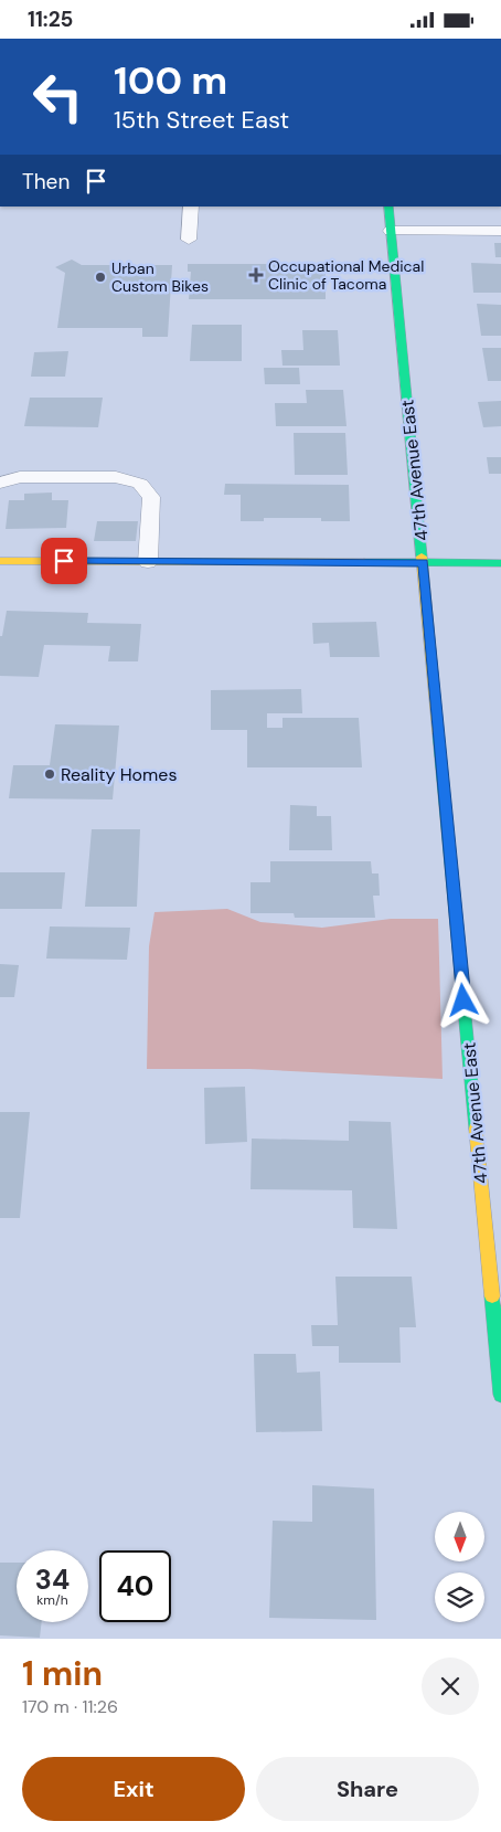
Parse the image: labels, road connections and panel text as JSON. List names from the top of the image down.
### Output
{
  "streets": {
    "street": ["47th Avenue East"]
  },
  "places": {
    "health": ["Occupational Medical Clinic of Tacoma"],
    "other": ["Urban Custom Bikes", "Reality Homes"]
  },
  "north": "bottom",
  "page": {
    "status": "11:25",
    "turn": ["100 m", "15th Street East"],
    "then": "Then",
    "speed": "34 km/h",
    "limit": "40",
    "heading": ["1 min", "170 m · 11:26"],
    "buttons": ["Exit", "Share"]
  }
}
